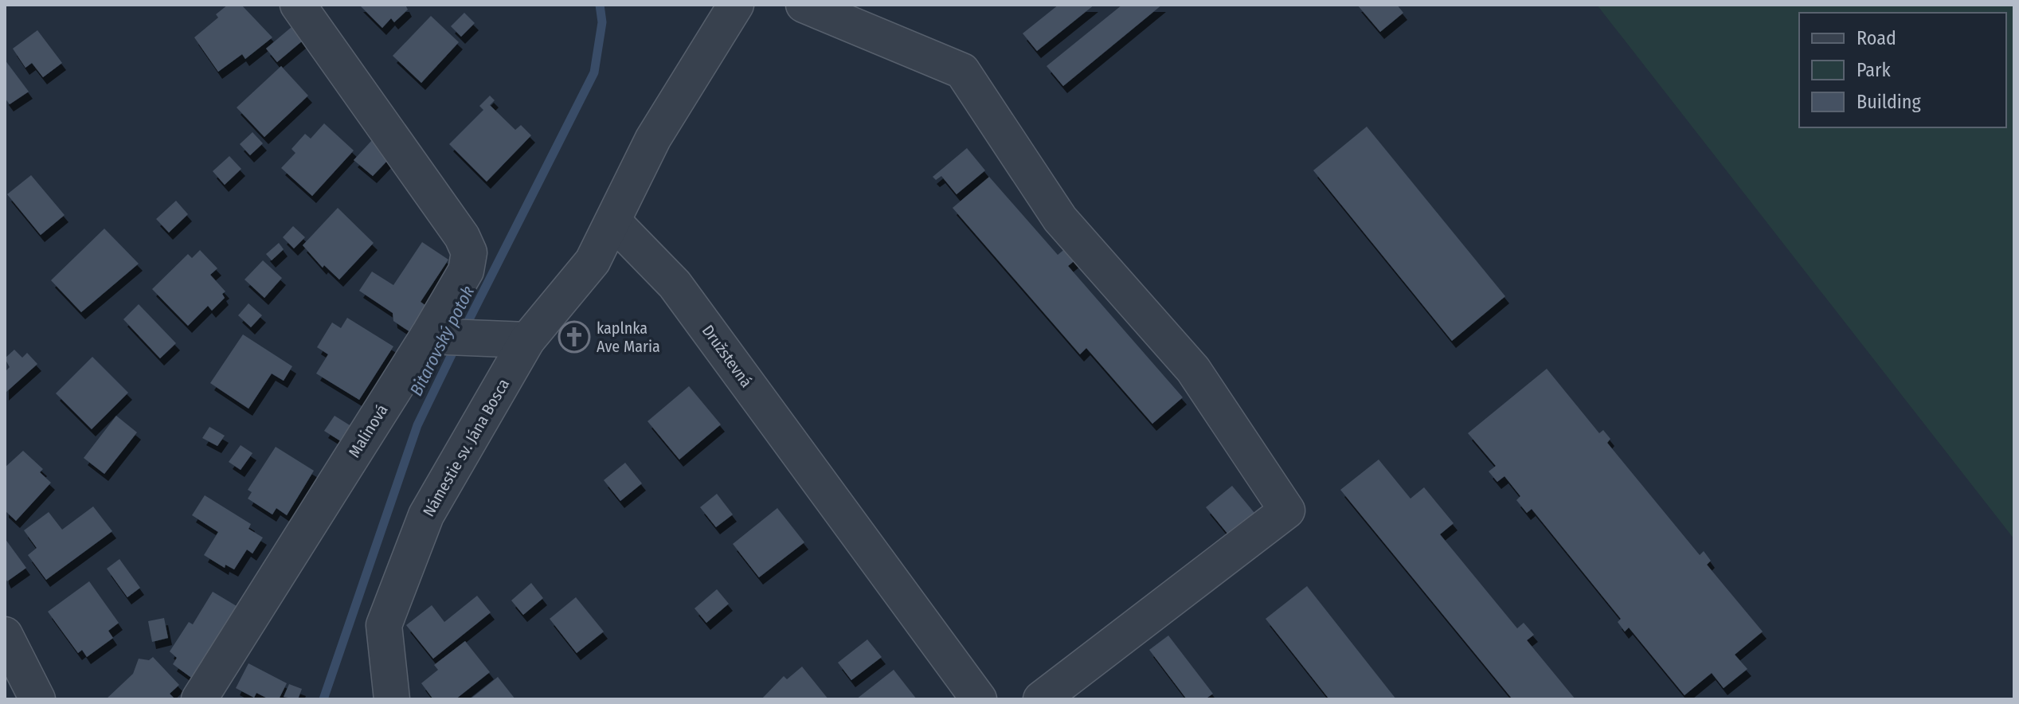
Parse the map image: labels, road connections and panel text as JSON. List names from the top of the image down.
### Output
{
  "streets": {
    "street": ["Družstevná", "Malinová", "Námestie sv. Jána Bosca"]
  },
  "crossings": [
    ["Družstevná", "Námestie sv. Jána Bosca"]
  ],
  "water": ["Bitarovský potok"],
  "places": {
    "church": ["kaplnka Ave Maria"]
  },
  "legend": ["Road", "Park", "Building"]
}
